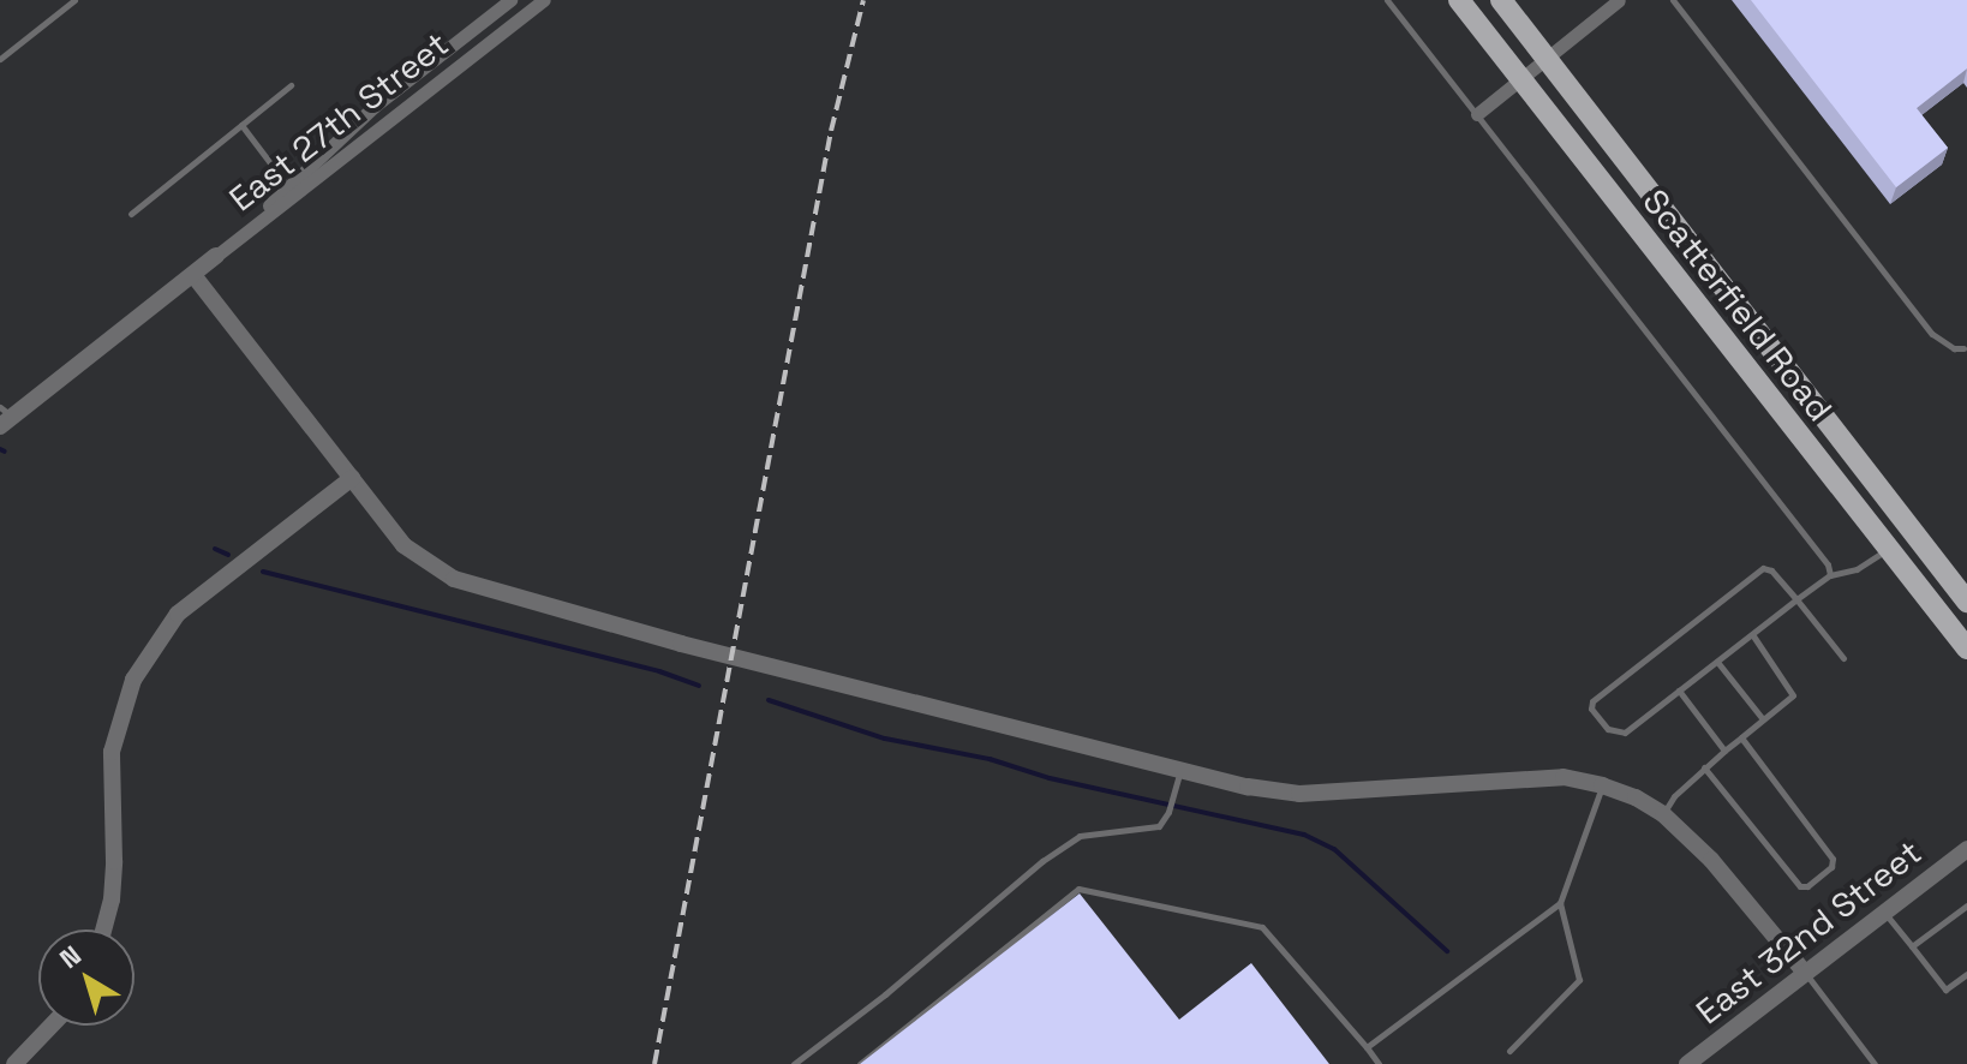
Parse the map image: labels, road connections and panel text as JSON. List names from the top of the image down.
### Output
{
  "streets": {
    "main road": ["Scatterfield Road"],
    "street": ["East 27th Street", "East 32nd Street"]
  },
  "north": "top left"
}
